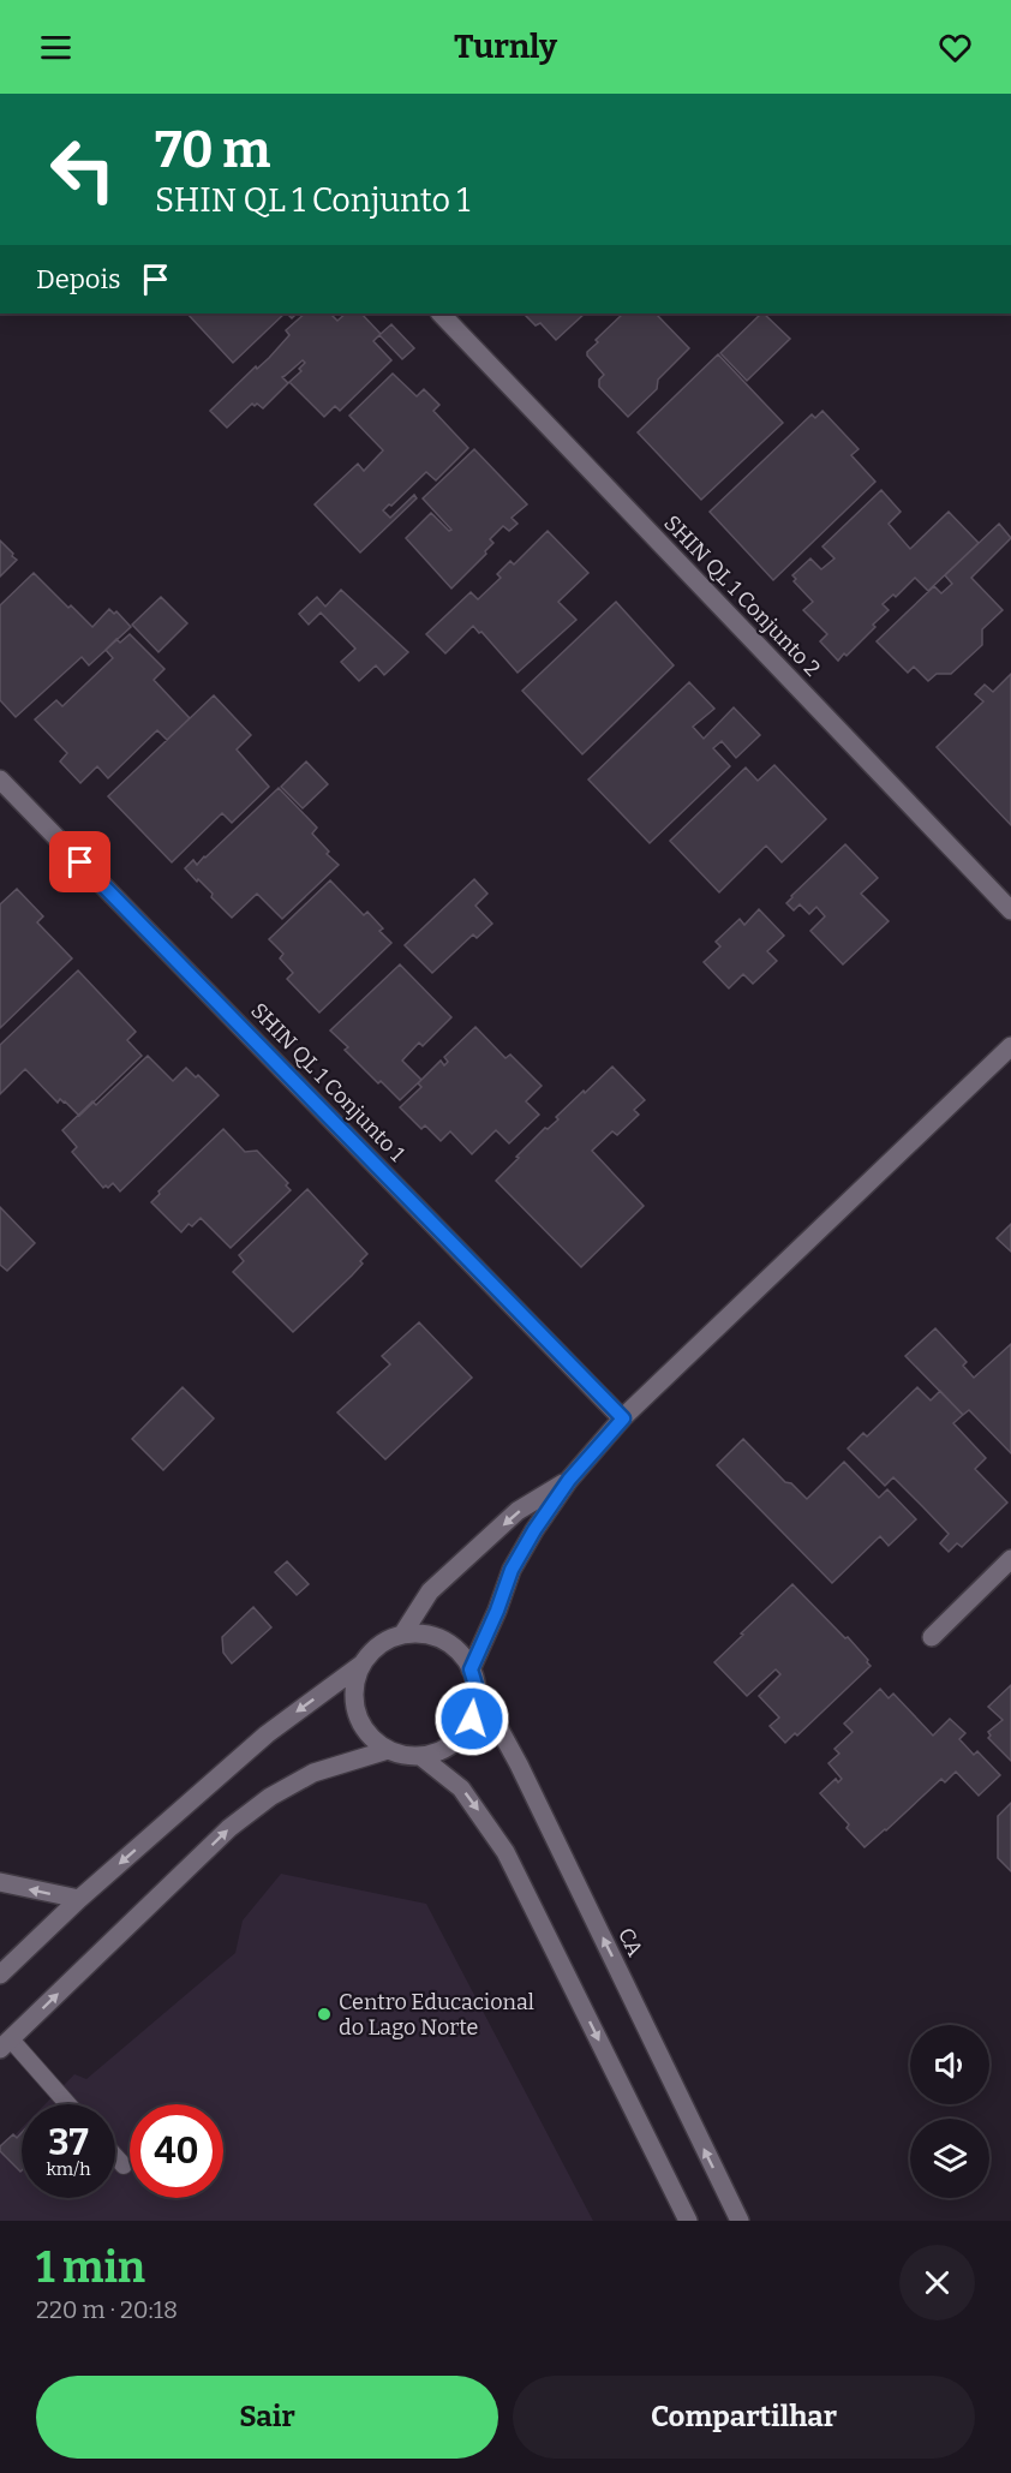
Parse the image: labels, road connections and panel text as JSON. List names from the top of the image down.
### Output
{
  "streets": {
    "street": ["SHIN QL 1 Conjunto 2", "SHIN QL 1 Conjunto 1", "CA"]
  },
  "places": ["Centro Educacional do Lago Norte"],
  "page": {
    "header": "Turnly",
    "turn": ["70 m", "SHIN QL 1 Conjunto 1"],
    "then": "Depois",
    "speed": "37 km/h",
    "limit": "40",
    "heading": ["1 min", "220 m · 20:18"],
    "buttons": ["Sair", "Compartilhar"]
  }
}
